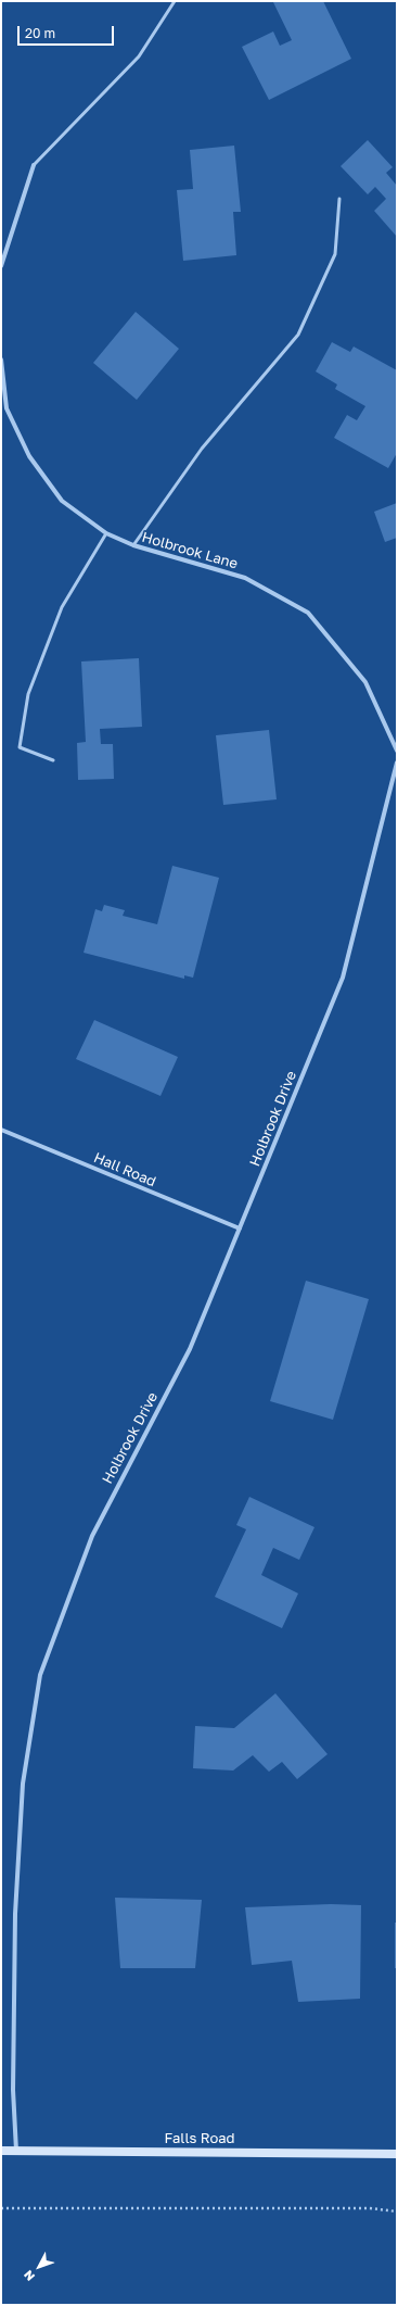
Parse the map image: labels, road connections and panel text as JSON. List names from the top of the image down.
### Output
{
  "streets": {
    "main road": ["Falls Road"],
    "street": ["Holbrook Lane", "Holbrook Drive", "Hall Road"]
  },
  "crossings": [
    ["Holbrook Drive", "Hall Road"],
    ["Holbrook Drive", "Falls Road"]
  ],
  "scale_bar": "20 m",
  "north": "bottom left"
}
